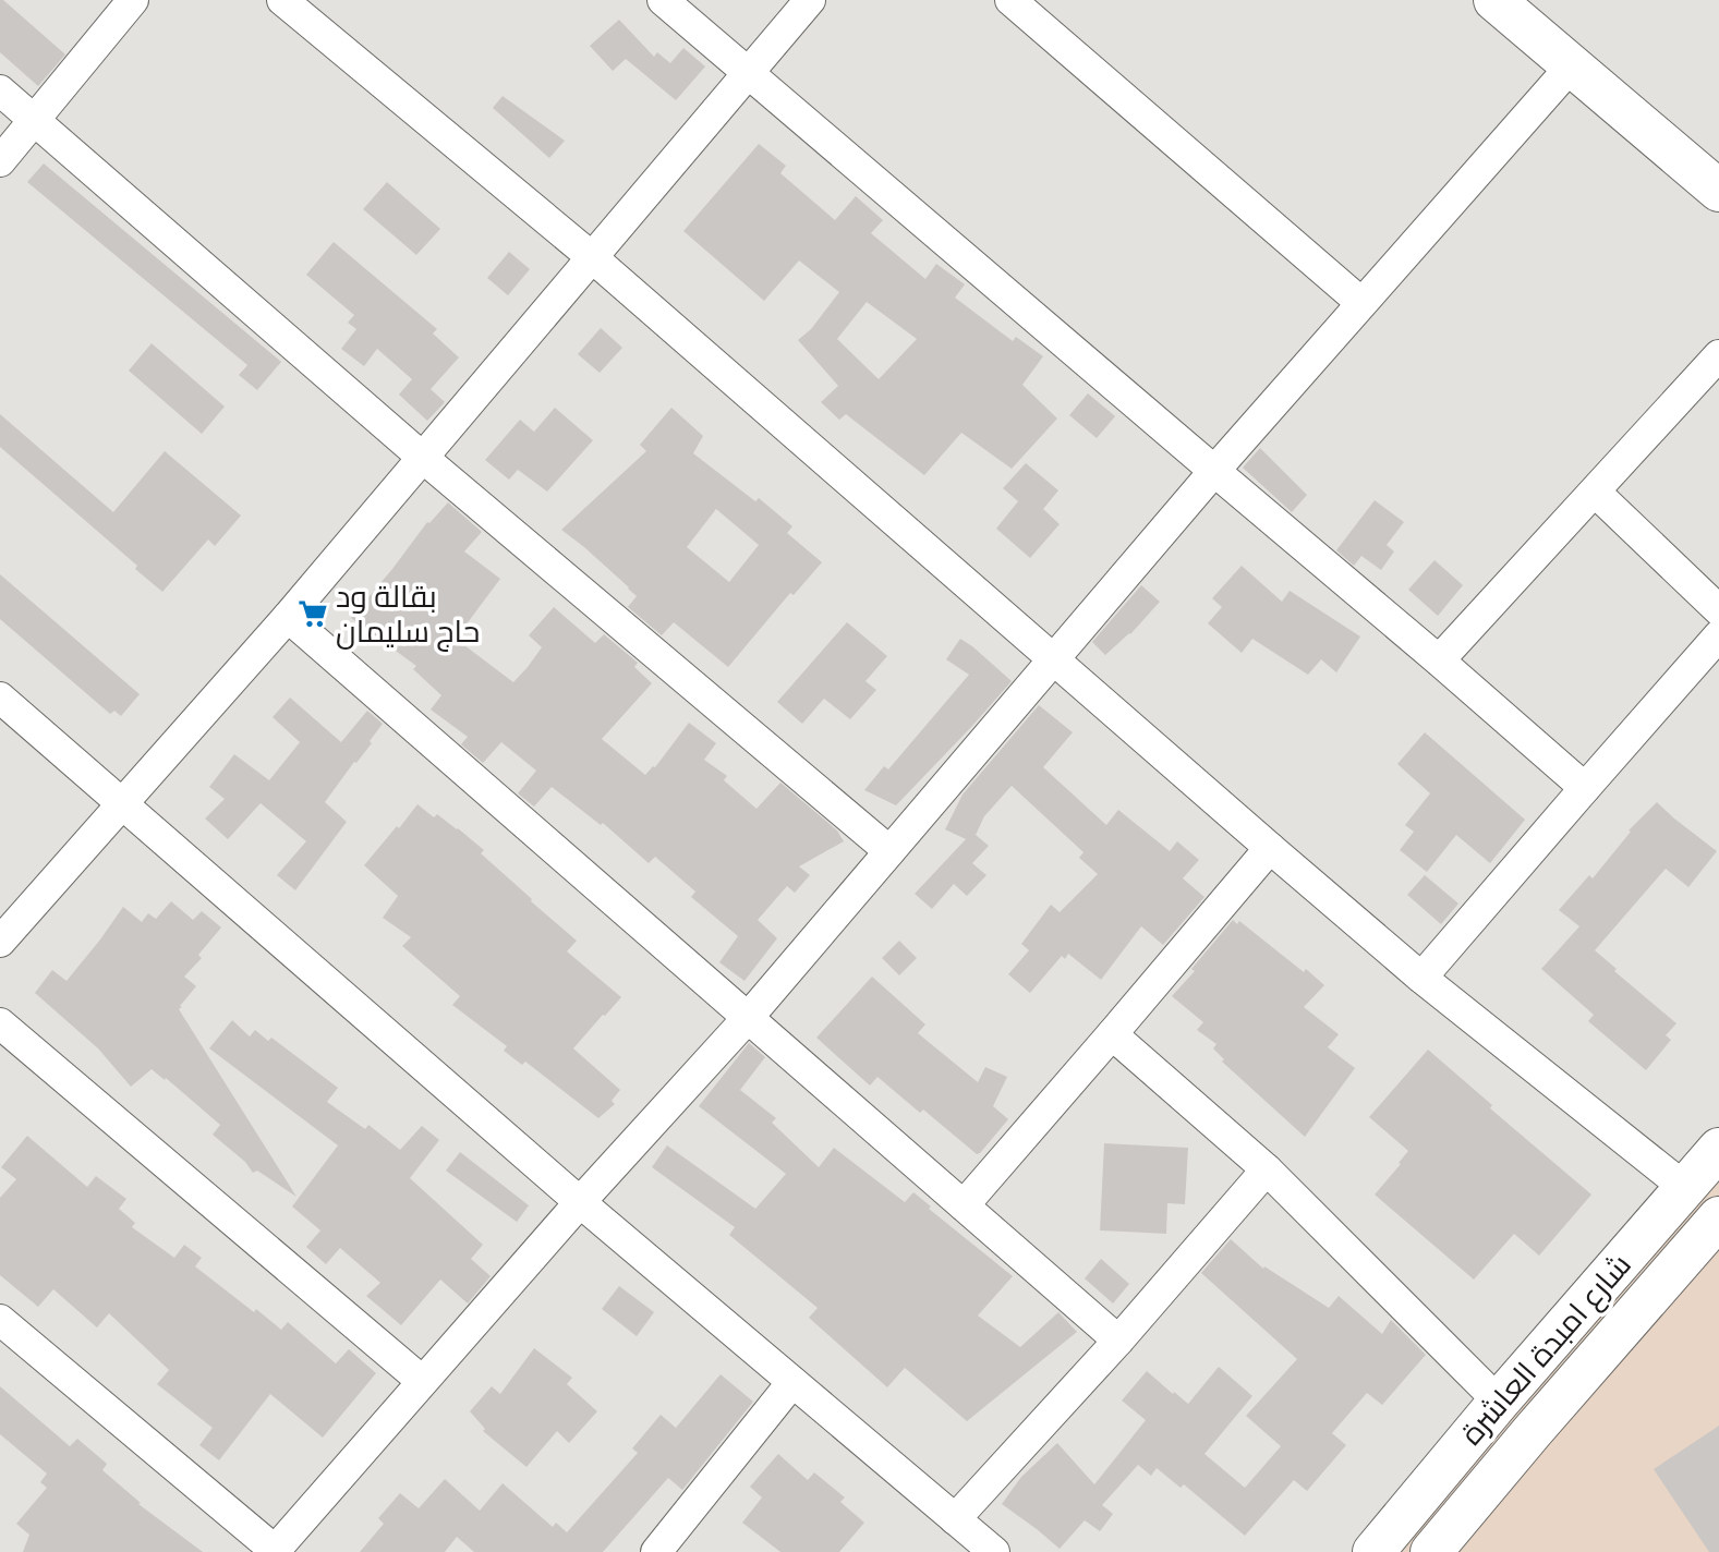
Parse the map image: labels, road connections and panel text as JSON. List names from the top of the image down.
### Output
{
  "streets": {
    "main road": ["شارع امبدة العاشرة"]
  },
  "places": {
    "supermarket": ["بقالة ود حاج سليمان"]
  }
}
